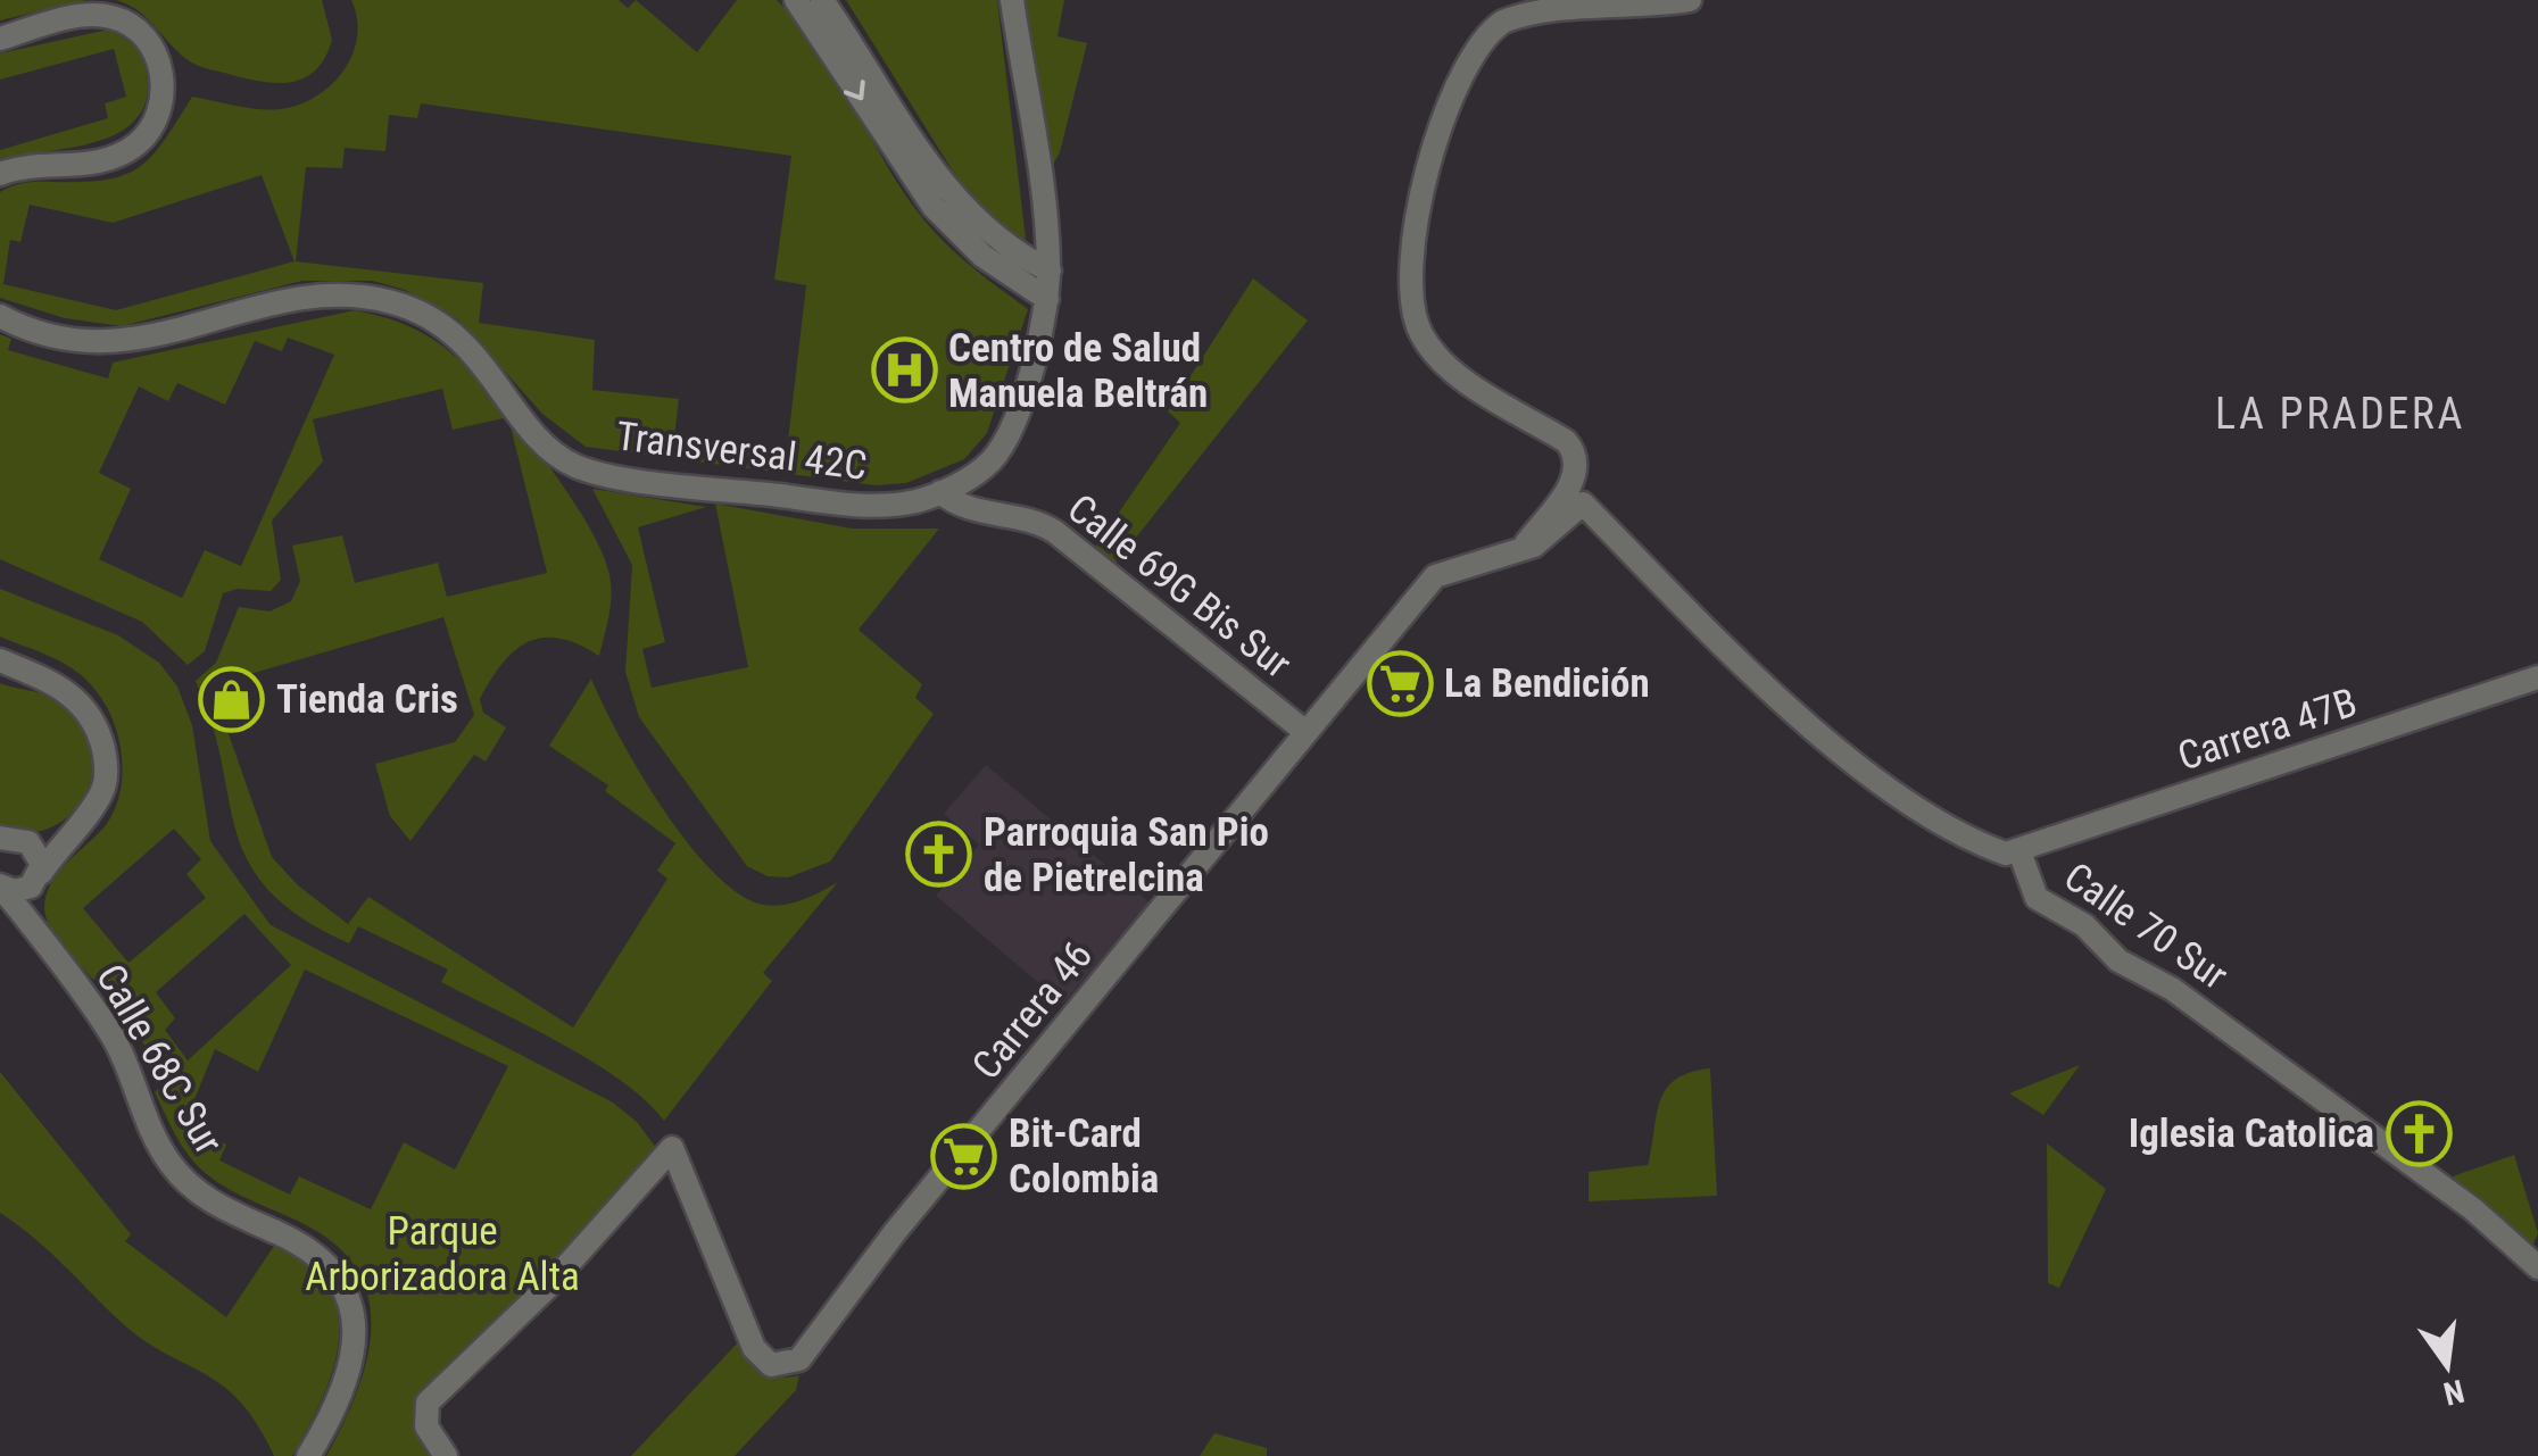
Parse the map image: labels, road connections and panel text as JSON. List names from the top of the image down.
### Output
{
  "streets": {
    "street": [
      "Transversal 42C",
      "Calle 69G Bis Sur",
      "Carrera 47B",
      "Calle 70 Sur",
      "Carrera 46",
      "Calle 68C Sur"
    ]
  },
  "crossings": [
    ["Transversal 42C", "Calle 69G Bis Sur"],
    ["Calle 69G Bis Sur", "Carrera 46"],
    ["Carrera 47B", "Calle 70 Sur"],
    ["Calle 70 Sur", "Carrera 46"]
  ],
  "districts": ["LA PRADERA"],
  "parks": ["Parque Arborizadora Alta"],
  "places": {
    "hospital": ["Centro de Salud Manuela Beltrán"],
    "supermarket": ["La Bendición", "Bit-Card Colombia"],
    "shop": ["Tienda Cris"],
    "church": ["Parroquia San Pio de Pietrelcina", "Iglesia Catolica"]
  },
  "north": "bottom"
}
